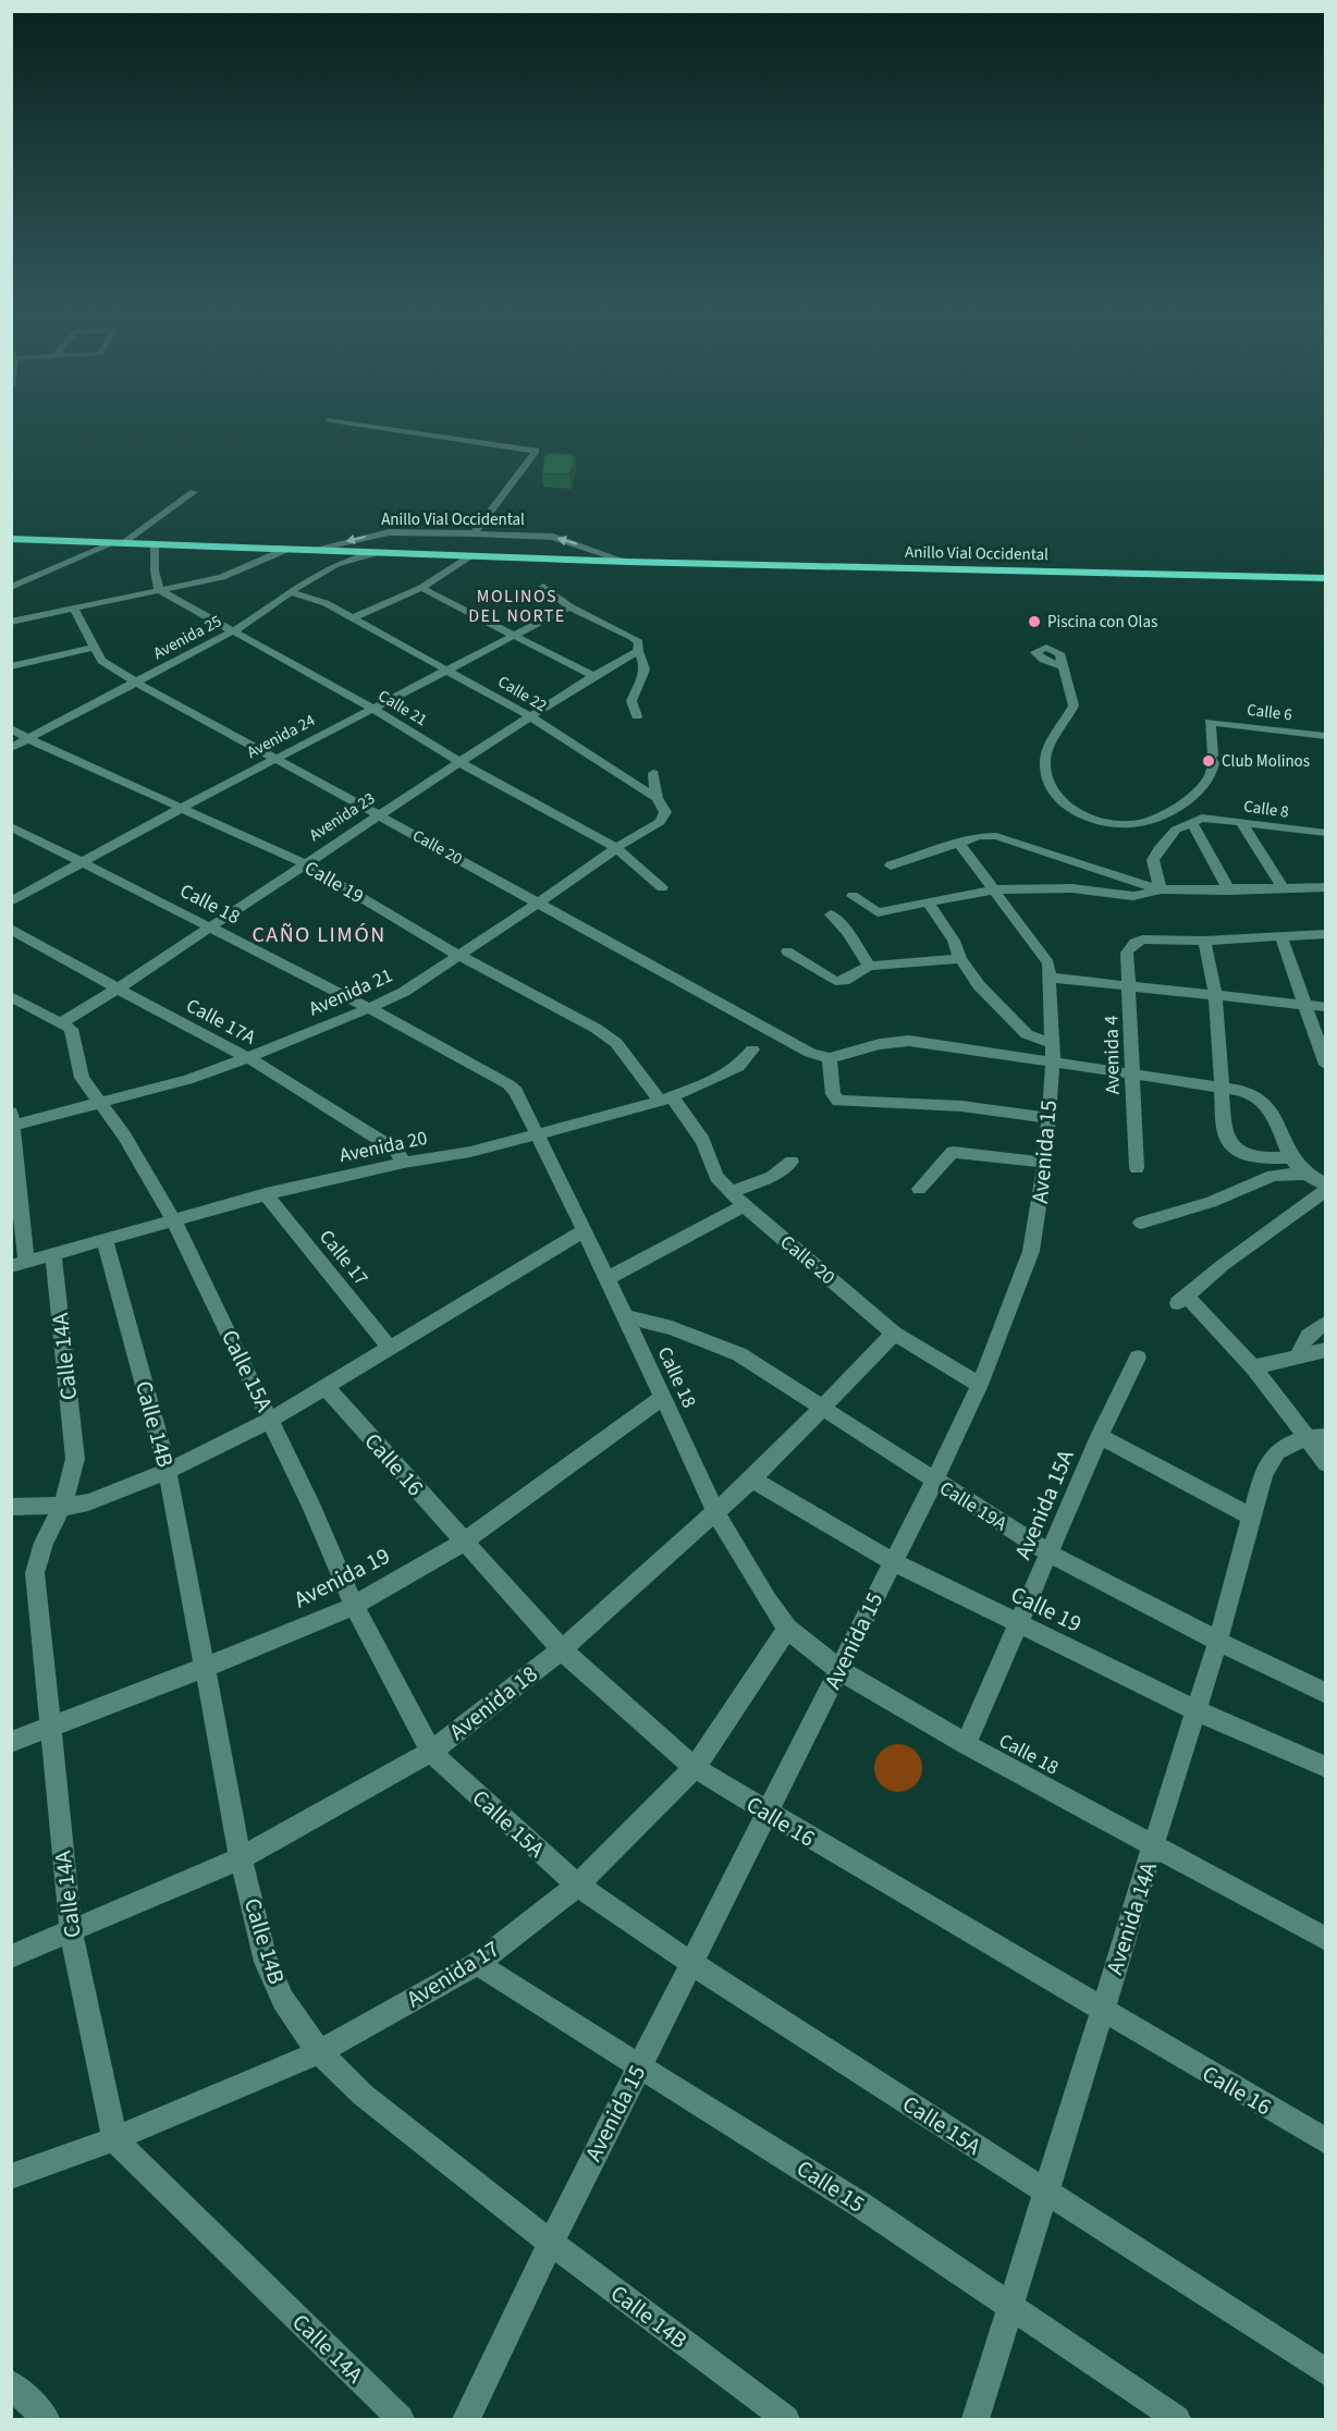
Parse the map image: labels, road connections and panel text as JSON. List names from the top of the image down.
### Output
{
  "streets": {
    "highway": ["Anillo Vial Occidental"],
    "street": [
      "Avenida 25",
      "Calle 22",
      "Calle 21",
      "Calle 6",
      "Avenida 24",
      "Calle 8",
      "Avenida 23",
      "Calle 20",
      "Calle 19",
      "Calle 18",
      "Avenida 21",
      "Calle 17A",
      "Avenida 4",
      "Avenida 20",
      "Avenida 15",
      "Calle 17",
      "Calle 14A",
      "Calle 15A",
      "Calle 14B",
      "Calle 16",
      "Avenida 15A",
      "Calle 19A",
      "Avenida 19",
      "Avenida 18",
      "Avenida 14A",
      "Avenida 17",
      "Calle 15"
    ]
  },
  "crossings": [
    ["Anillo Vial Occidental", "Avenida 25"],
    ["Avenida 25", "Calle 22"],
    ["Avenida 25", "Calle 21"],
    ["Avenida 25", "Calle 20"],
    ["Avenida 25", "Calle 19"],
    ["Calle 22", "Avenida 24"],
    ["Calle 22", "Avenida 23"],
    ["Calle 22", "Avenida 21"],
    ["Calle 21", "Avenida 24"],
    ["Calle 21", "Avenida 23"],
    ["Calle 21", "Avenida 21"],
    ["Avenida 24", "Calle 20"],
    ["Avenida 24", "Calle 19"],
    ["Avenida 24", "Calle 18"],
    ["Avenida 23", "Calle 20"],
    ["Avenida 23", "Calle 19"],
    ["Avenida 23", "Calle 18"],
    ["Avenida 23", "Calle 17A"],
    ["Avenida 23", "Calle 15A"],
    ["Calle 20", "Calle 19"],
    ["Calle 20", "Avenida 21"],
    ["Calle 20", "Avenida 20"],
    ["Calle 20", "Avenida 15"],
    ["Calle 20", "Avenida 18"],
    ["Calle 19", "Avenida 21"],
    ["Calle 19", "Avenida 20"],
    ["Calle 19", "Avenida 15"],
    ["Calle 19", "Avenida 15A"],
    ["Calle 19", "Avenida 18"],
    ["Calle 19", "Avenida 14A"],
    ["Calle 18", "Avenida 21"],
    ["Calle 18", "Avenida 20"],
    ["Calle 18", "Avenida 15"],
    ["Calle 18", "Avenida 15A"],
    ["Calle 18", "Calle 19A"],
    ["Calle 18", "Avenida 19"],
    ["Calle 18", "Avenida 18"],
    ["Calle 18", "Avenida 14A"],
    ["Calle 18", "Avenida 17"],
    ["Avenida 21", "Calle 17A"],
    ["Avenida 21", "Calle 15A"],
    ["Calle 17A", "Avenida 20"],
    ["Avenida 20", "Calle 17"],
    ["Avenida 20", "Calle 14A"],
    ["Avenida 20", "Calle 15A"],
    ["Avenida 20", "Calle 14B"],
    ["Avenida 15", "Calle 15A"],
    ["Avenida 15", "Calle 14B"],
    ["Avenida 15", "Calle 16"],
    ["Avenida 15", "Calle 19A"],
    ["Avenida 15", "Calle 15"],
    ["Calle 14A", "Avenida 19"],
    ["Calle 14A", "Avenida 18"],
    ["Calle 14A", "Avenida 17"],
    ["Calle 15A", "Avenida 19"],
    ["Calle 15A", "Avenida 18"],
    ["Calle 15A", "Avenida 14A"],
    ["Calle 15A", "Avenida 17"],
    ["Calle 14B", "Avenida 19"],
    ["Calle 14B", "Avenida 18"],
    ["Calle 14B", "Avenida 17"],
    ["Calle 16", "Avenida 19"],
    ["Calle 16", "Avenida 18"],
    ["Calle 16", "Avenida 14A"],
    ["Calle 16", "Avenida 17"],
    ["Avenida 15A", "Calle 19A"],
    ["Calle 19A", "Avenida 18"],
    ["Calle 19A", "Avenida 14A"],
    ["Avenida 14A", "Calle 15"],
    ["Avenida 17", "Calle 15"]
  ],
  "districts": ["MOLINOS DEL NORTE", "CAÑO LIMÓN"],
  "places": ["Piscina con Olas", "Club Molinos"]
}
